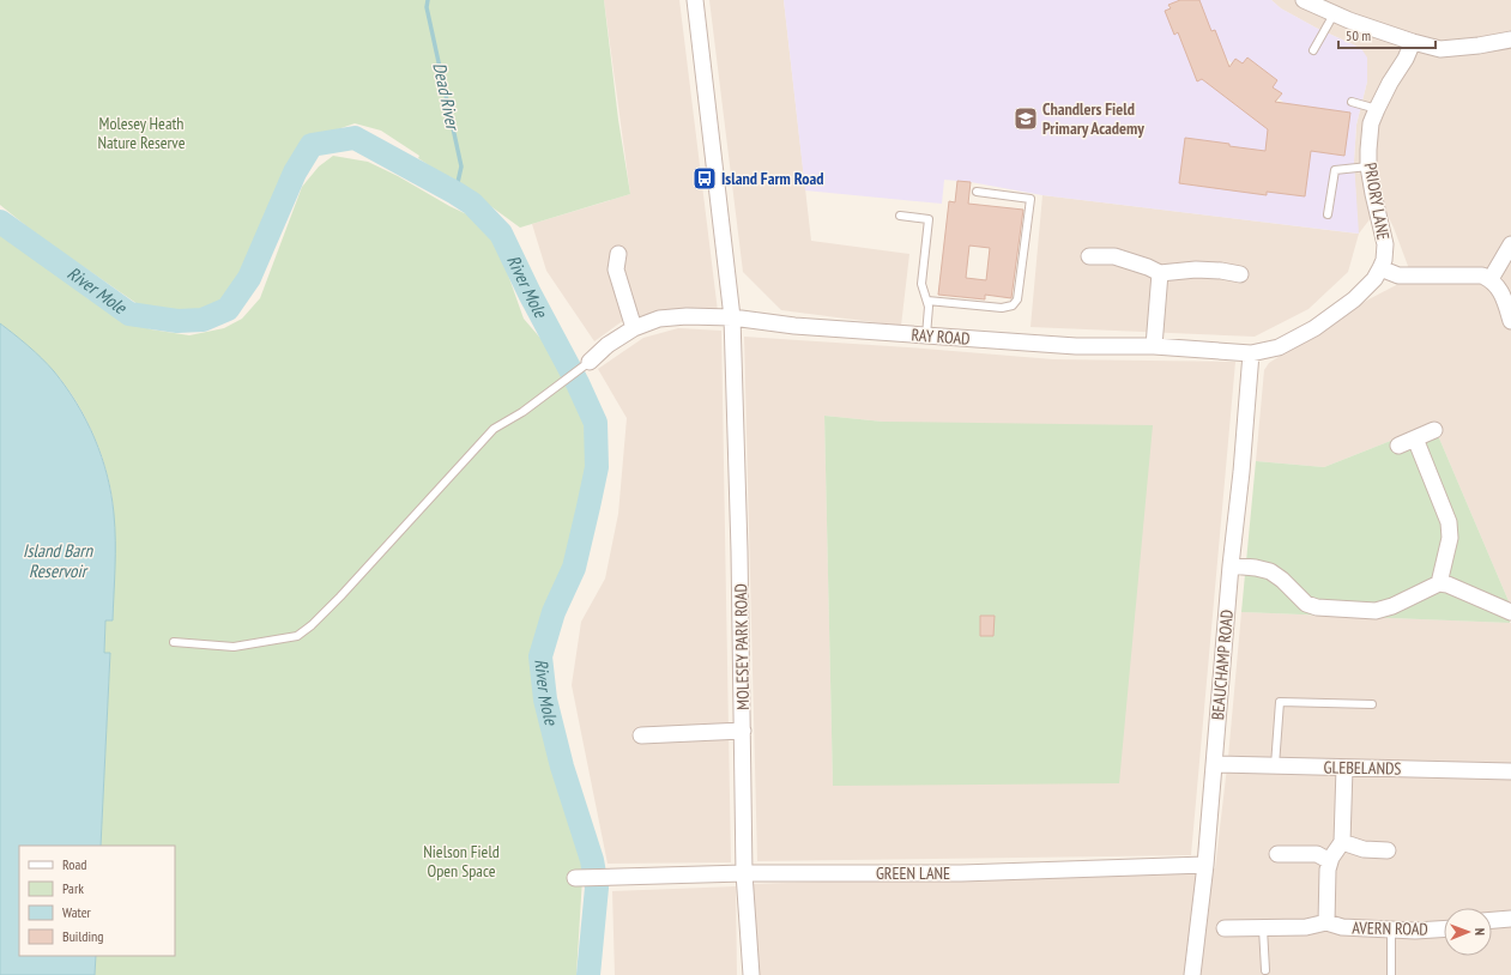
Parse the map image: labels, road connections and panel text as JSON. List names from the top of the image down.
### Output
{
  "streets": {
    "street": [
      "PRIORY LANE",
      "RAY ROAD",
      "MOLESEY PARK ROAD",
      "BEAUCHAMP ROAD",
      "GLEBELANDS",
      "GREEN LANE",
      "AVERN ROAD"
    ]
  },
  "crossings": [
    ["PRIORY LANE", "RAY ROAD"],
    ["PRIORY LANE", "BEAUCHAMP ROAD"],
    ["RAY ROAD", "MOLESEY PARK ROAD"],
    ["RAY ROAD", "BEAUCHAMP ROAD"],
    ["MOLESEY PARK ROAD", "GREEN LANE"],
    ["BEAUCHAMP ROAD", "GLEBELANDS"],
    ["BEAUCHAMP ROAD", "GREEN LANE"]
  ],
  "water": ["Dead River", "River Mole", "Island Barn Reservoir"],
  "parks": ["Molesey Heath Nature Reserve", "Nielson Field Open Space"],
  "places": {
    "school or university": ["Chandlers Field Primary Academy"],
    "bus stop": ["Island Farm Road"]
  },
  "legend": [
    "Road",
    "Park",
    "Water",
    "Building"
  ],
  "scale_bar": "50 m",
  "north": "right"
}
